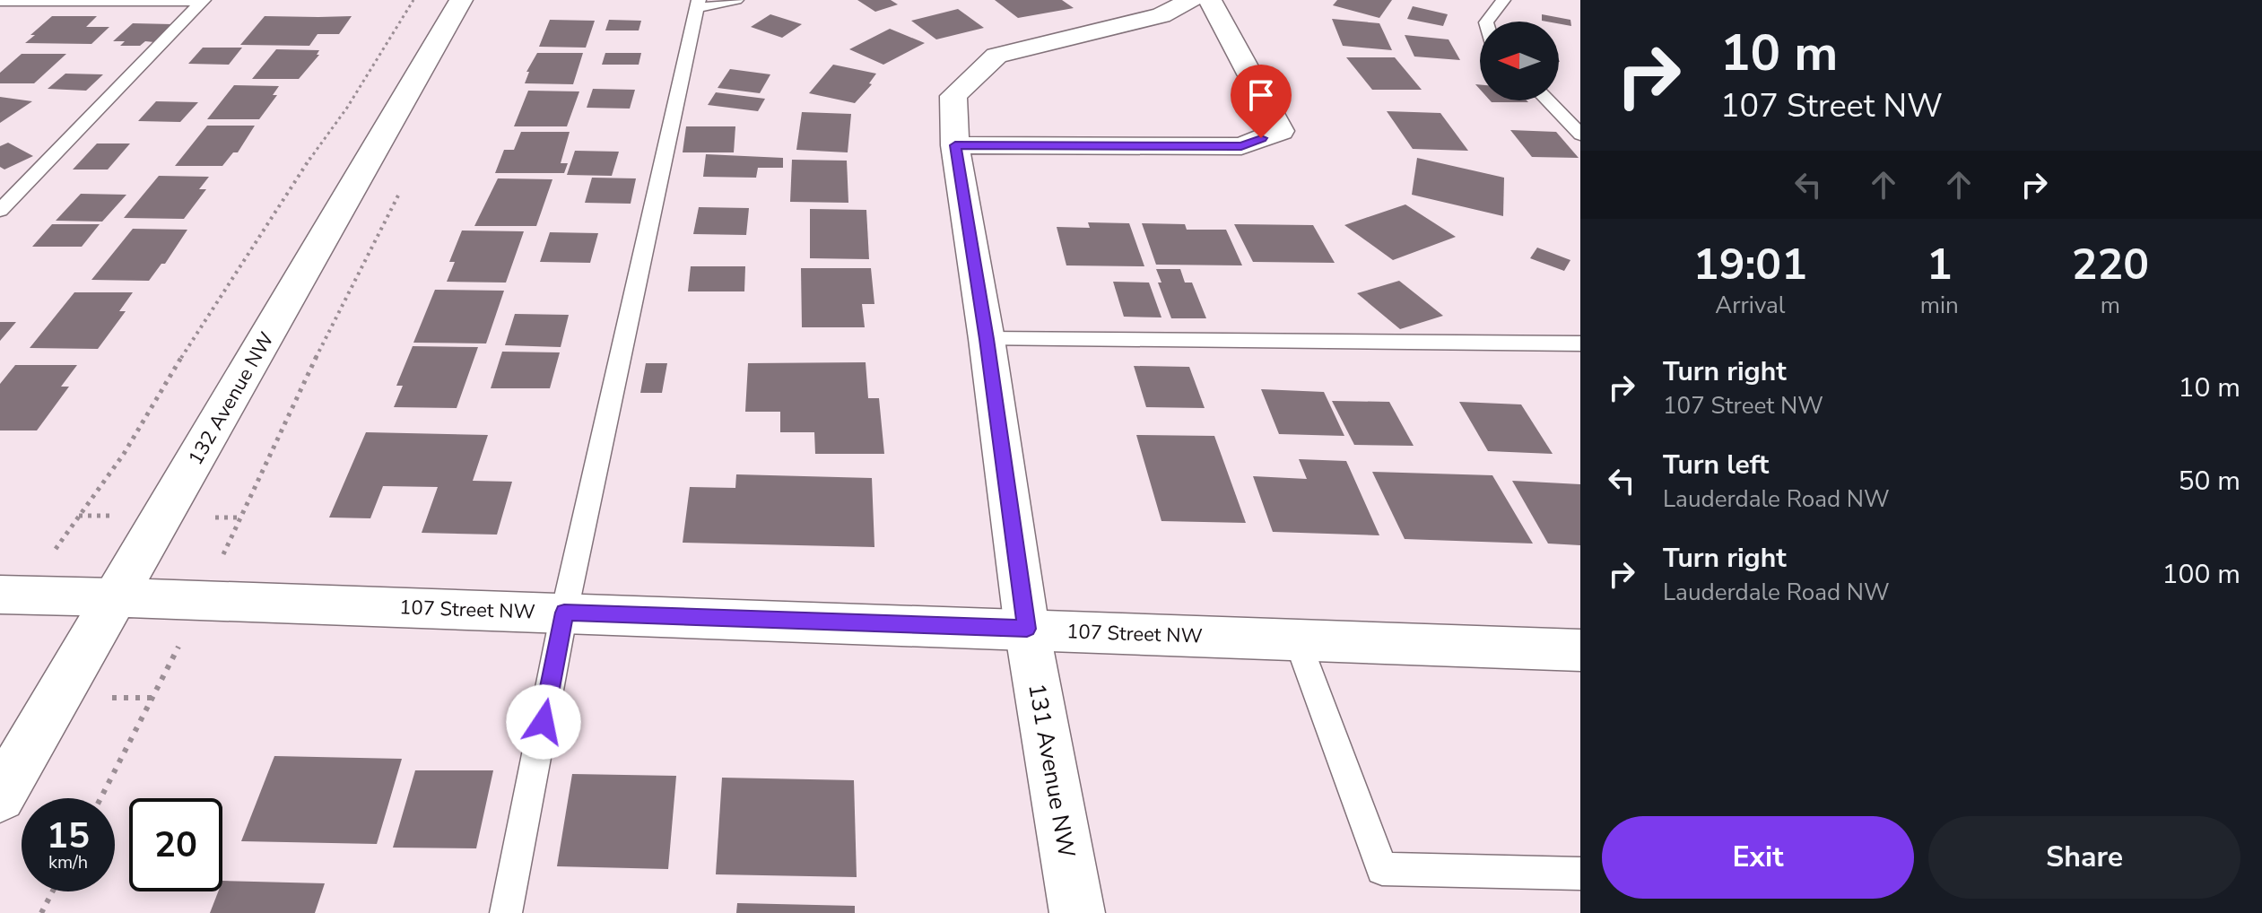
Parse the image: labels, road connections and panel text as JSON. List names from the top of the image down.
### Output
{
  "streets": {
    "street": ["132 Avenue NW", "107 Street NW", "131 Avenue NW"]
  },
  "crossings": [
    ["132 Avenue NW", "107 Street NW"],
    ["107 Street NW", "131 Avenue NW"]
  ],
  "north": "left",
  "page": {
    "turn": ["10 m", "107 Street NW"],
    "eta": [
      "19:01",
      "Arrival",
      "1",
      "min",
      "220",
      "m"
    ],
    "list": [
      {
        "name": "Turn right",
        "note": "107 Street NW",
        "value": "10 m"
      },
      {
        "name": "Turn left",
        "note": "Lauderdale Road NW",
        "value": "50 m"
      },
      {
        "name": "Turn right",
        "note": "Lauderdale Road NW",
        "value": "100 m"
      }
    ],
    "speed": "15 km/h",
    "limit": "20",
    "buttons": ["Exit", "Share"]
  }
}
